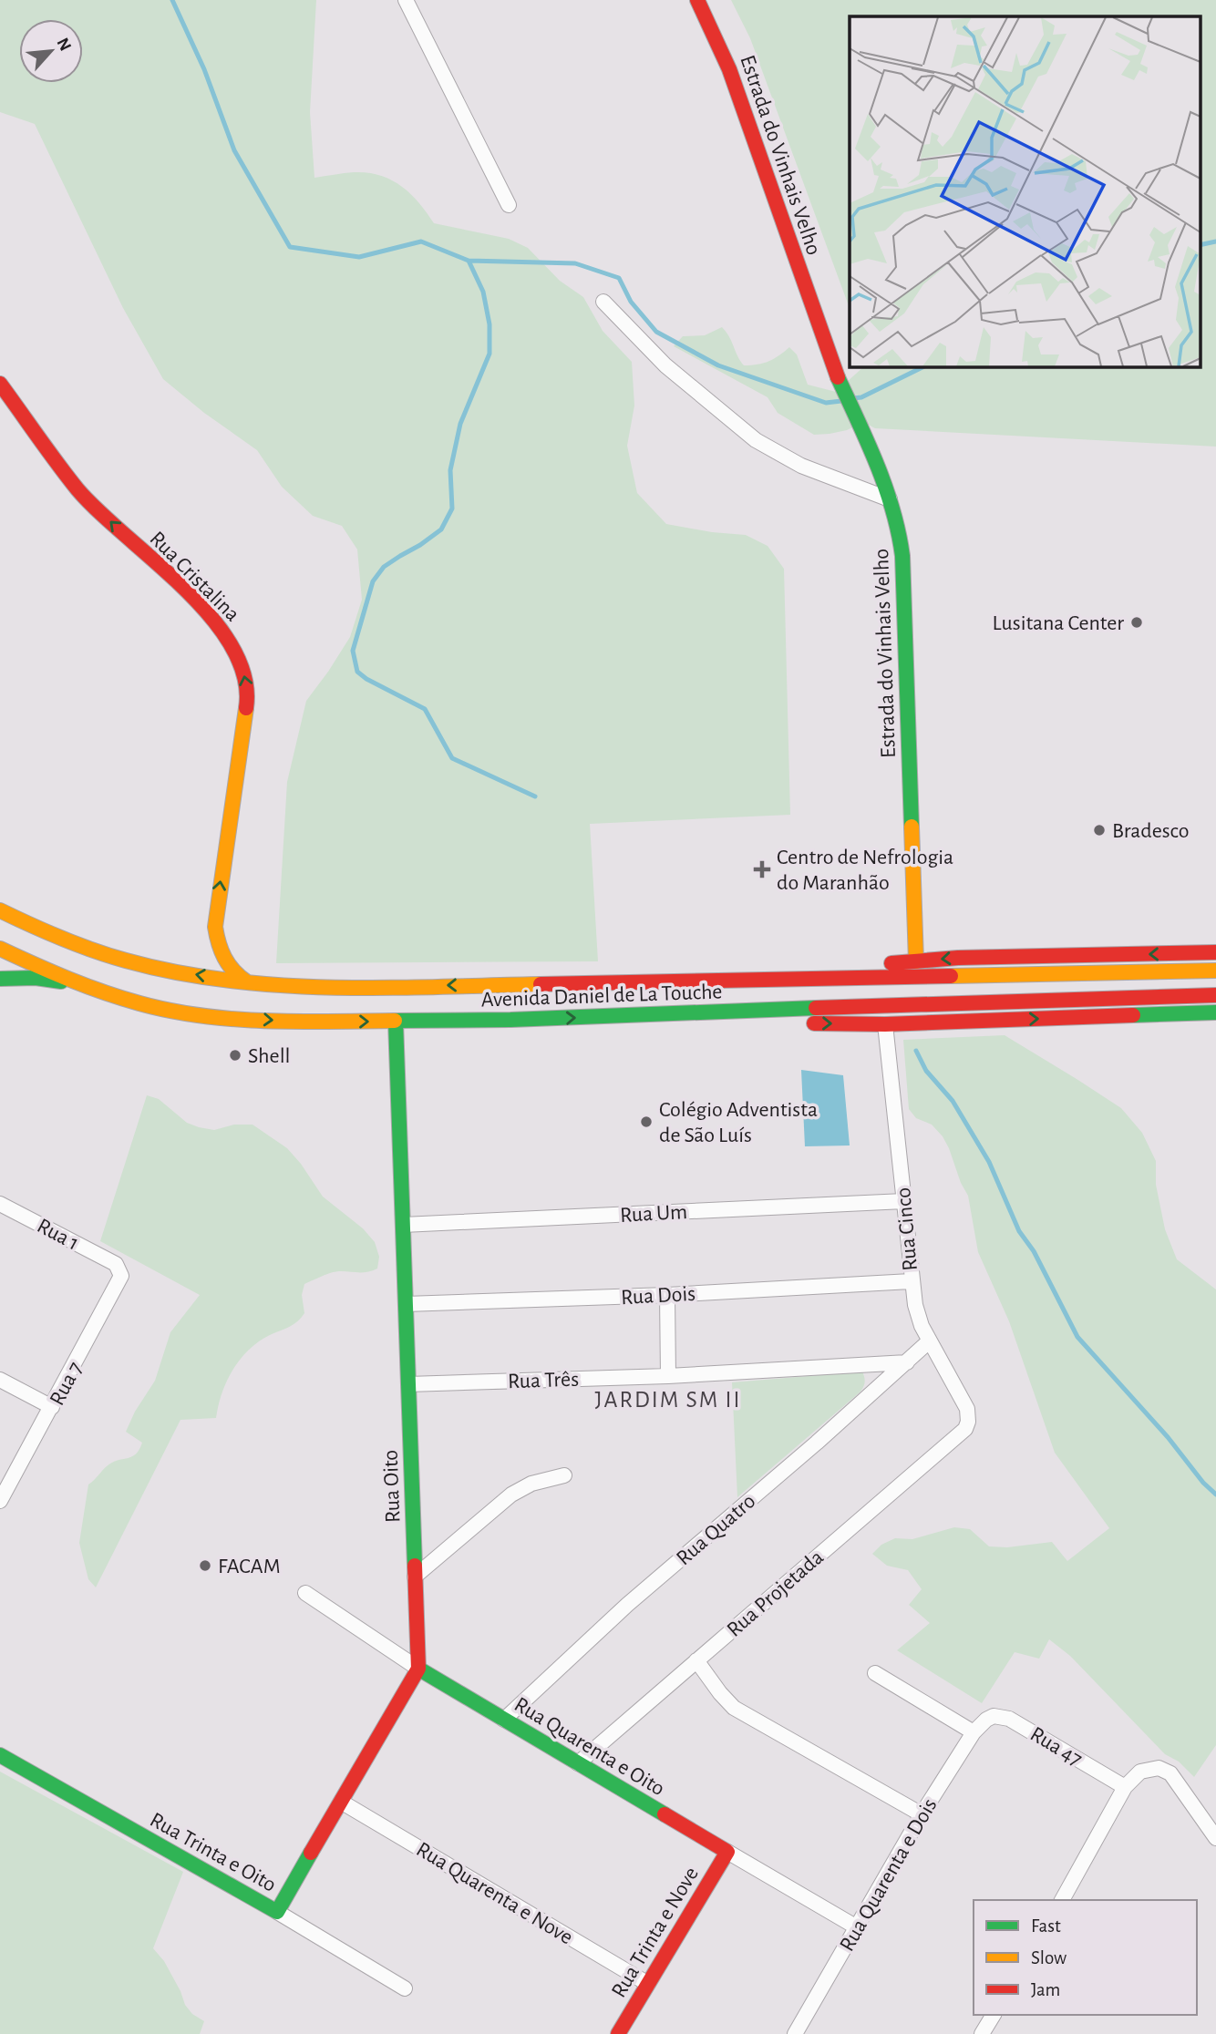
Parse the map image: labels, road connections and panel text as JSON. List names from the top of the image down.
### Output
{
  "streets": {
    "main road": [
      "Estrada do Vinhais Velho",
      "Rua Cristalina",
      "Avenida Daniel de La Touche",
      "Rua Oito",
      "Rua Quarenta e Oito",
      "Rua Trinta e Oito",
      "Rua Trinta e Nove"
    ],
    "street": [
      "Rua Um",
      "Rua Cinco",
      "Rua 1",
      "Rua Dois",
      "Rua Três",
      "Rua 7",
      "Rua Quatro",
      "Rua Projetada",
      "Rua 47",
      "Rua Quarenta e Dois",
      "Rua Quarenta e Nove"
    ]
  },
  "crossings": [
    ["Rua Cristalina", "Avenida Daniel de La Touche"],
    ["Avenida Daniel de La Touche", "Rua Oito"],
    ["Rua Um", "Rua Cinco"],
    ["Rua Um", "Rua Oito"],
    ["Rua Cinco", "Rua Dois"],
    ["Rua Cinco", "Rua Quatro"],
    ["Rua Cinco", "Rua Projetada"],
    ["Rua 1", "Rua 7"],
    ["Rua Dois", "Rua Oito"],
    ["Rua Três", "Rua Oito"],
    ["Rua Três", "Rua Quatro"],
    ["Rua Oito", "Rua Quarenta e Oito"],
    ["Rua Quatro", "Rua Quarenta e Oito"],
    ["Rua Projetada", "Rua Quarenta e Oito"],
    ["Rua Quarenta e Oito", "Rua Quarenta e Dois"],
    ["Rua Quarenta e Oito", "Rua Trinta e Nove"],
    ["Rua 47", "Rua Quarenta e Dois"],
    ["Rua Quarenta e Nove", "Rua Trinta e Nove"]
  ],
  "one_way": ["Rua Cristalina"],
  "districts": ["JARDIM SM II"],
  "places": {
    "other": [
      "Lusitana Center",
      "Bradesco",
      "Shell",
      "Colégio Adventista de São Luís",
      "FACAM"
    ],
    "health": ["Centro de Nefrologia do Maranhão"]
  },
  "legend": ["Fast", "Slow", "Jam"],
  "north": "top right"
}
